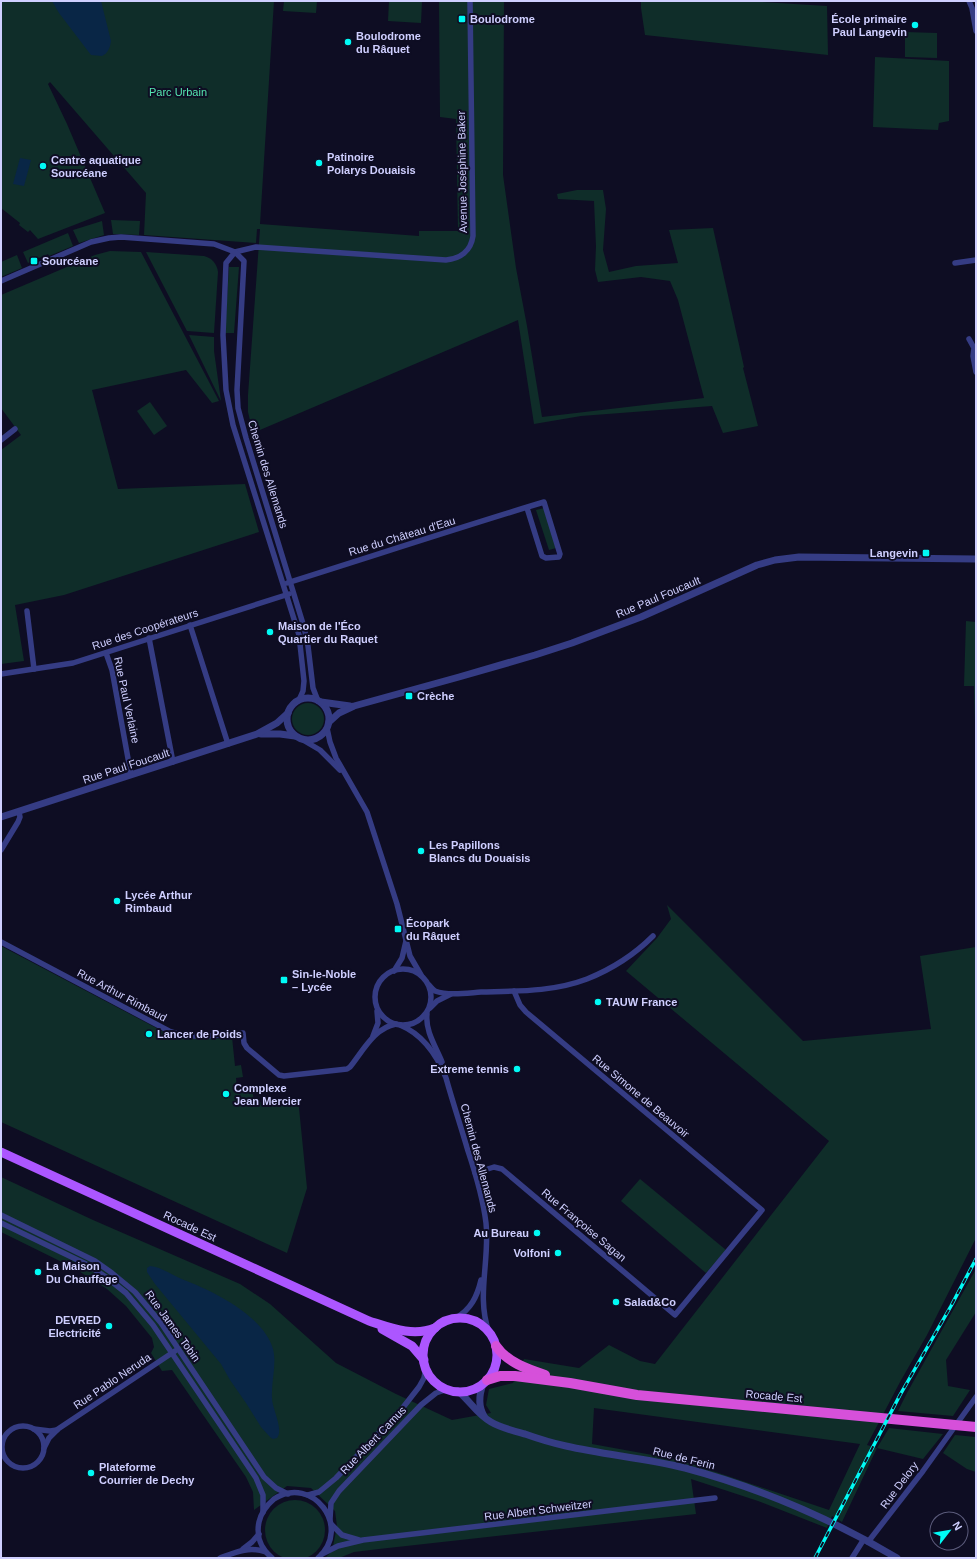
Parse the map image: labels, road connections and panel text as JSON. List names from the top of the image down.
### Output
{
  "streets": {
    "highway": ["Rocade Est"],
    "street": [
      "Avenue Joséphine Baker",
      "Chemin des Allemands",
      "Rue du Château d'Eau",
      "Rue Paul Foucault",
      "Rue des Coopérateurs",
      "Rue Paul Verlaine",
      "Rue Arthur Rimbaud",
      "Rue Simone de Beauvoir",
      "Rue Françoise Sagan",
      "Rue James Tobin",
      "Rue Pablo Neruda",
      "Rue Albert Camus",
      "Rue de Ferin",
      "Rue Delory",
      "Rue Albert Schweitzer"
    ]
  },
  "crossings": [
    ["Avenue Joséphine Baker", "Chemin des Allemands"],
    ["Chemin des Allemands", "Rue du Château d'Eau"],
    ["Chemin des Allemands", "Rue Paul Foucault"],
    ["Chemin des Allemands", "Rue des Coopérateurs"],
    ["Chemin des Allemands", "Rue Françoise Sagan"],
    ["Chemin des Allemands", "Rocade Est"],
    ["Chemin des Allemands", "Rue Albert Camus"],
    ["Chemin des Allemands", "Rue de Ferin"],
    ["Rue Paul Foucault", "Rue Paul Verlaine"],
    ["Rue des Coopérateurs", "Rue Paul Verlaine"],
    ["Rue Simone de Beauvoir", "Rue Françoise Sagan"],
    ["Rocade Est", "Rue Albert Camus"],
    ["Rocade Est", "Rue de Ferin"],
    ["Rue James Tobin", "Rue Pablo Neruda"],
    ["Rue Albert Camus", "Rue de Ferin"],
    ["Rue Albert Camus", "Rue Albert Schweitzer"],
    ["Rue de Ferin", "Rue Delory"]
  ],
  "parks": ["Parc Urbain"],
  "places": {
    "transit": [
      "Boulodrome",
      "Sourcéane",
      "Langevin",
      "Crèche",
      "Écopark du Râquet",
      "Sin-le-Noble – Lycée"
    ],
    "other": [
      "École primaire Paul Langevin",
      "Boulodrome du Râquet",
      "Patinoire Polarys Douaisis",
      "Centre aquatique Sourcéane",
      "Maison de l'Éco Quartier du Raquet",
      "Les Papillons Blancs du Douaisis",
      "Lycée Arthur Rimbaud",
      "TAUW France",
      "Lancer de Poids",
      "Extreme tennis",
      "Complexe Jean Mercier",
      "Au Bureau",
      "Volfoni",
      "La Maison Du Chauffage",
      "Salad&Co",
      "DEVRED Electricité",
      "Plateforme Courrier de Dechy"
    ]
  },
  "north": "top right"
}
